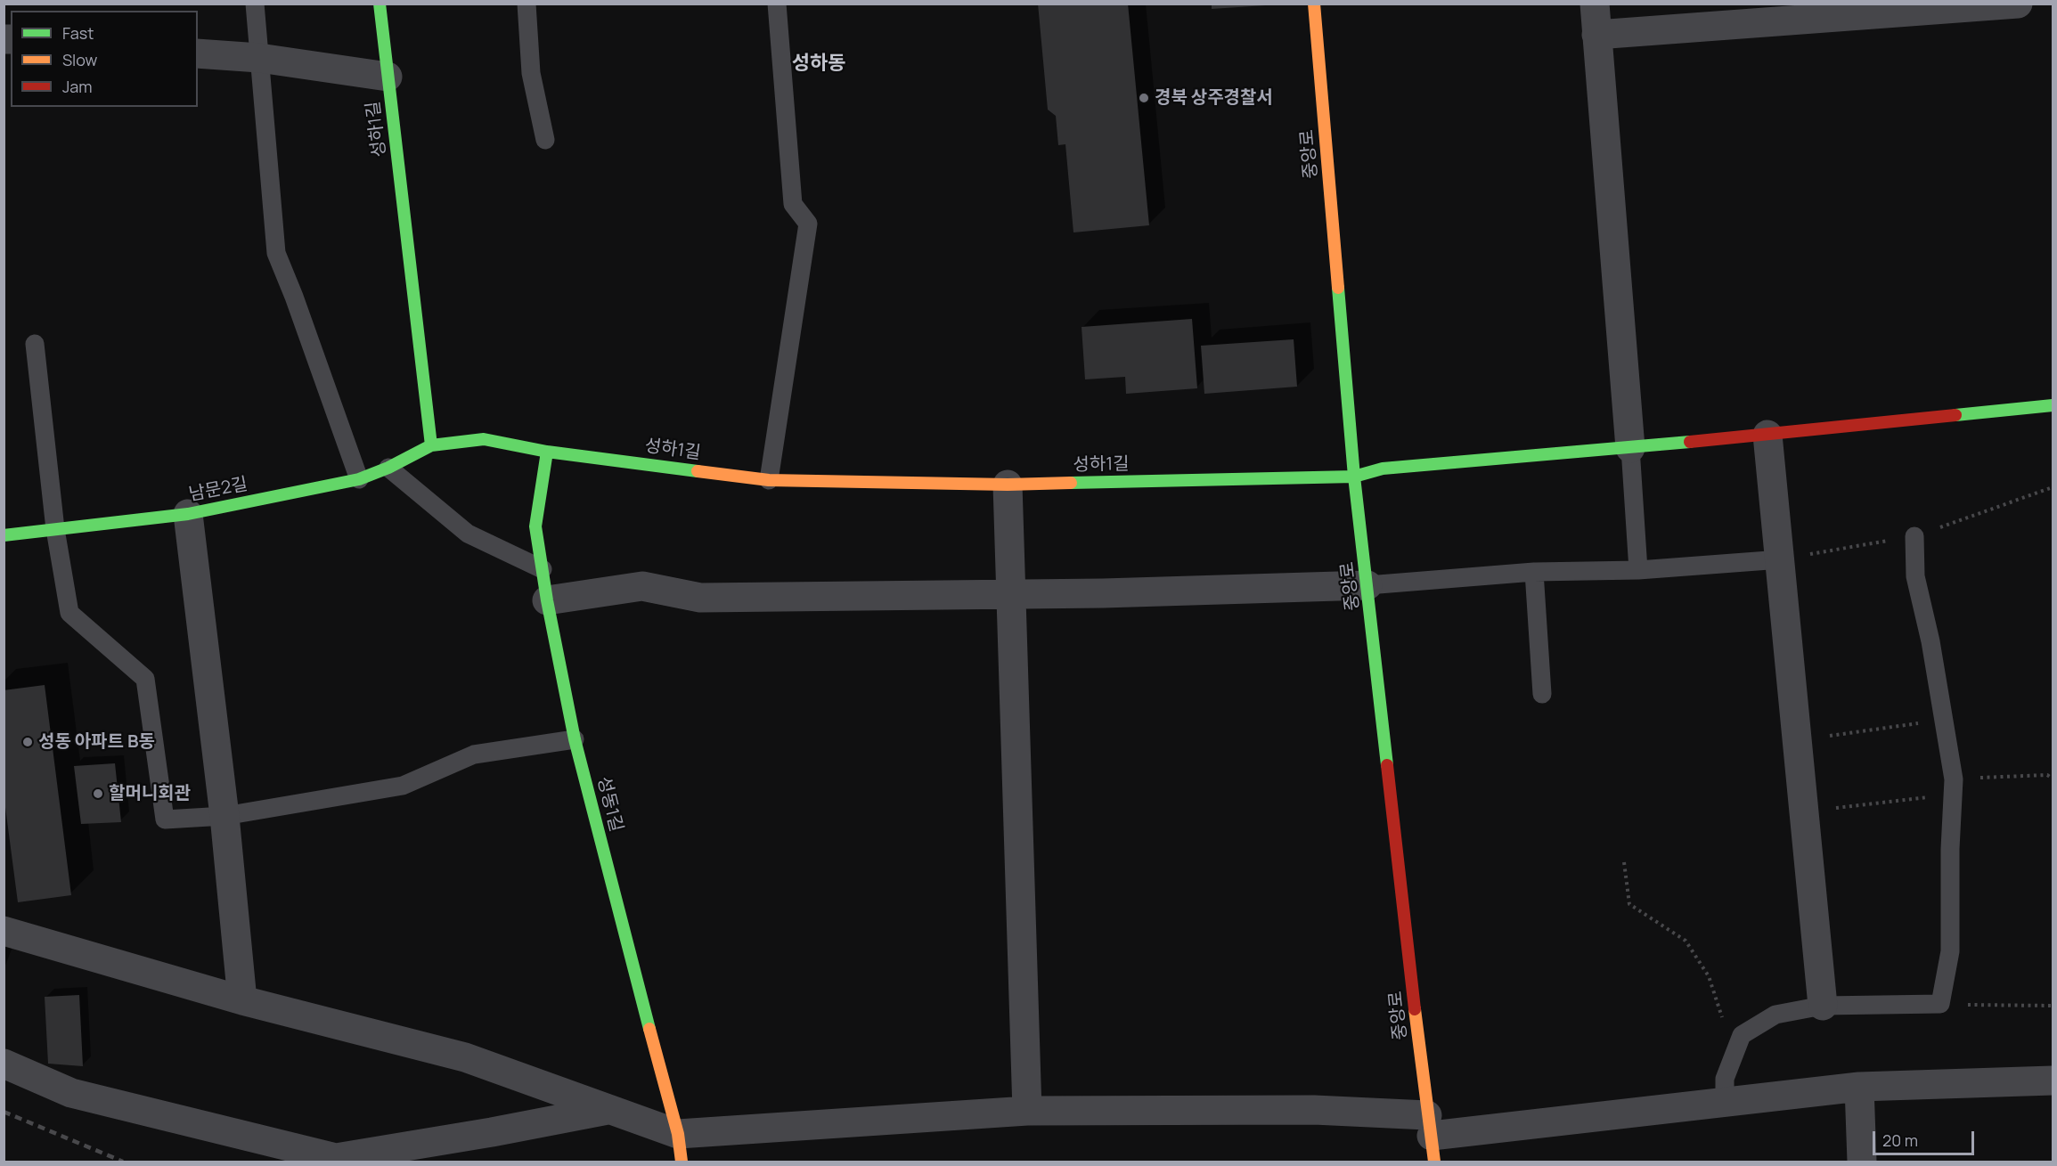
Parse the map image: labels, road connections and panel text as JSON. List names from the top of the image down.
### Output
{
  "streets": {
    "street": [
      "성하1길",
      "중앙로",
      "남문2길",
      "성동1길"
    ]
  },
  "crossings": [
    ["성하1길", "중앙로"],
    ["성하1길", "남문2길"],
    ["성하1길", "성동1길"]
  ],
  "districts": ["성하동"],
  "places": ["경북 상주경찰서", "성동 아파트 B동", "할머니회관"],
  "legend": ["Fast", "Slow", "Jam"],
  "scale_bar": "20 m"
}
